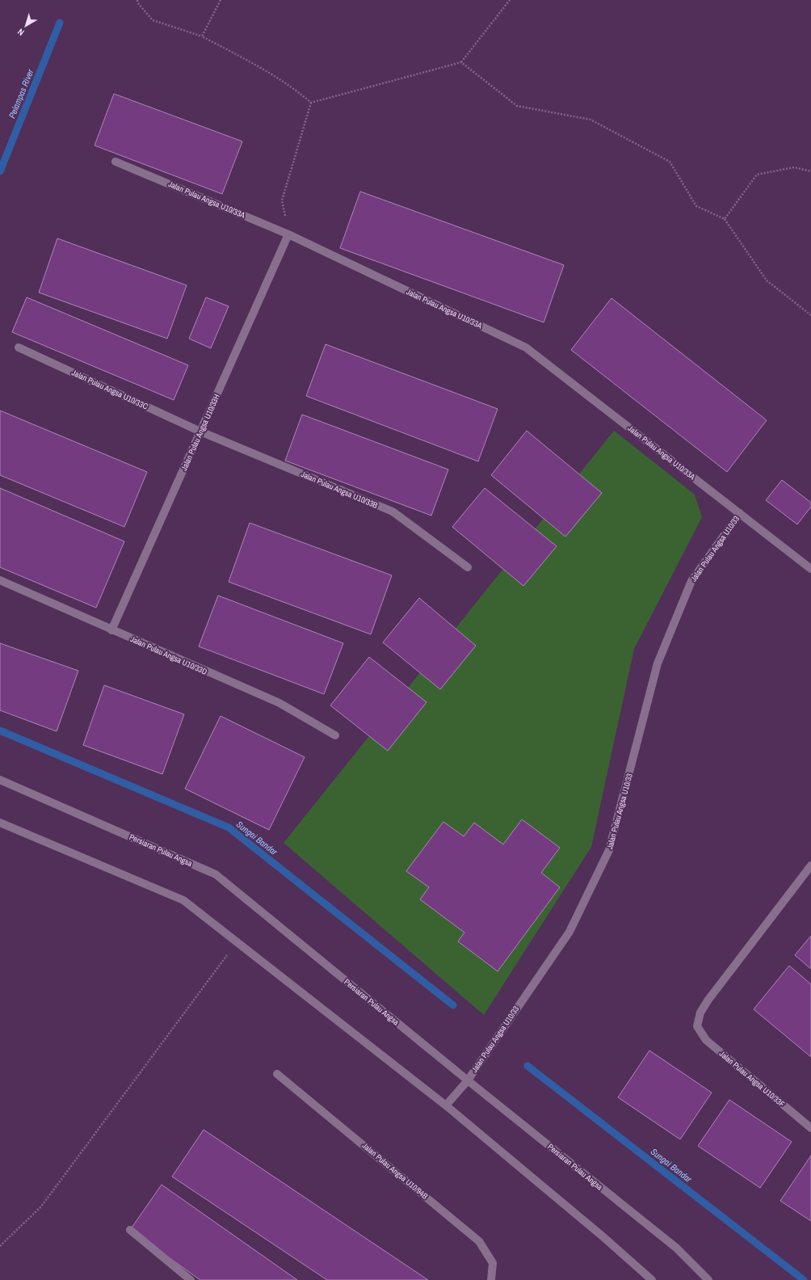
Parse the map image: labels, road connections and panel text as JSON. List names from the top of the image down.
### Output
{
  "streets": {
    "street": [
      "Jalan Pulau Angsa U10/33A",
      "Jalan Pulau Angsa U10/33C",
      "Jalan Pulau Angsa U10/33H",
      "Jalan Pulau Angsa U10/33B",
      "Jalan Pulau Angsa U10/33",
      "Jalan Pulau Angsa U10/33D",
      "Persiaran Pulau Angsa",
      "Jalan Pulau Angsa U10/33F",
      "Jalan Pulau Angsa U10/94B"
    ]
  },
  "crossings": [
    ["Jalan Pulau Angsa U10/33A", "Jalan Pulau Angsa U10/33H"],
    ["Jalan Pulau Angsa U10/33A", "Jalan Pulau Angsa U10/33"],
    ["Jalan Pulau Angsa U10/33C", "Jalan Pulau Angsa U10/33H"],
    ["Jalan Pulau Angsa U10/33C", "Jalan Pulau Angsa U10/33B"],
    ["Jalan Pulau Angsa U10/33H", "Jalan Pulau Angsa U10/33B"],
    ["Jalan Pulau Angsa U10/33H", "Jalan Pulau Angsa U10/33D"],
    ["Jalan Pulau Angsa U10/33", "Persiaran Pulau Angsa"]
  ],
  "water": ["Pelampas River", "Sungai Bandar"],
  "north": "bottom left"
}
